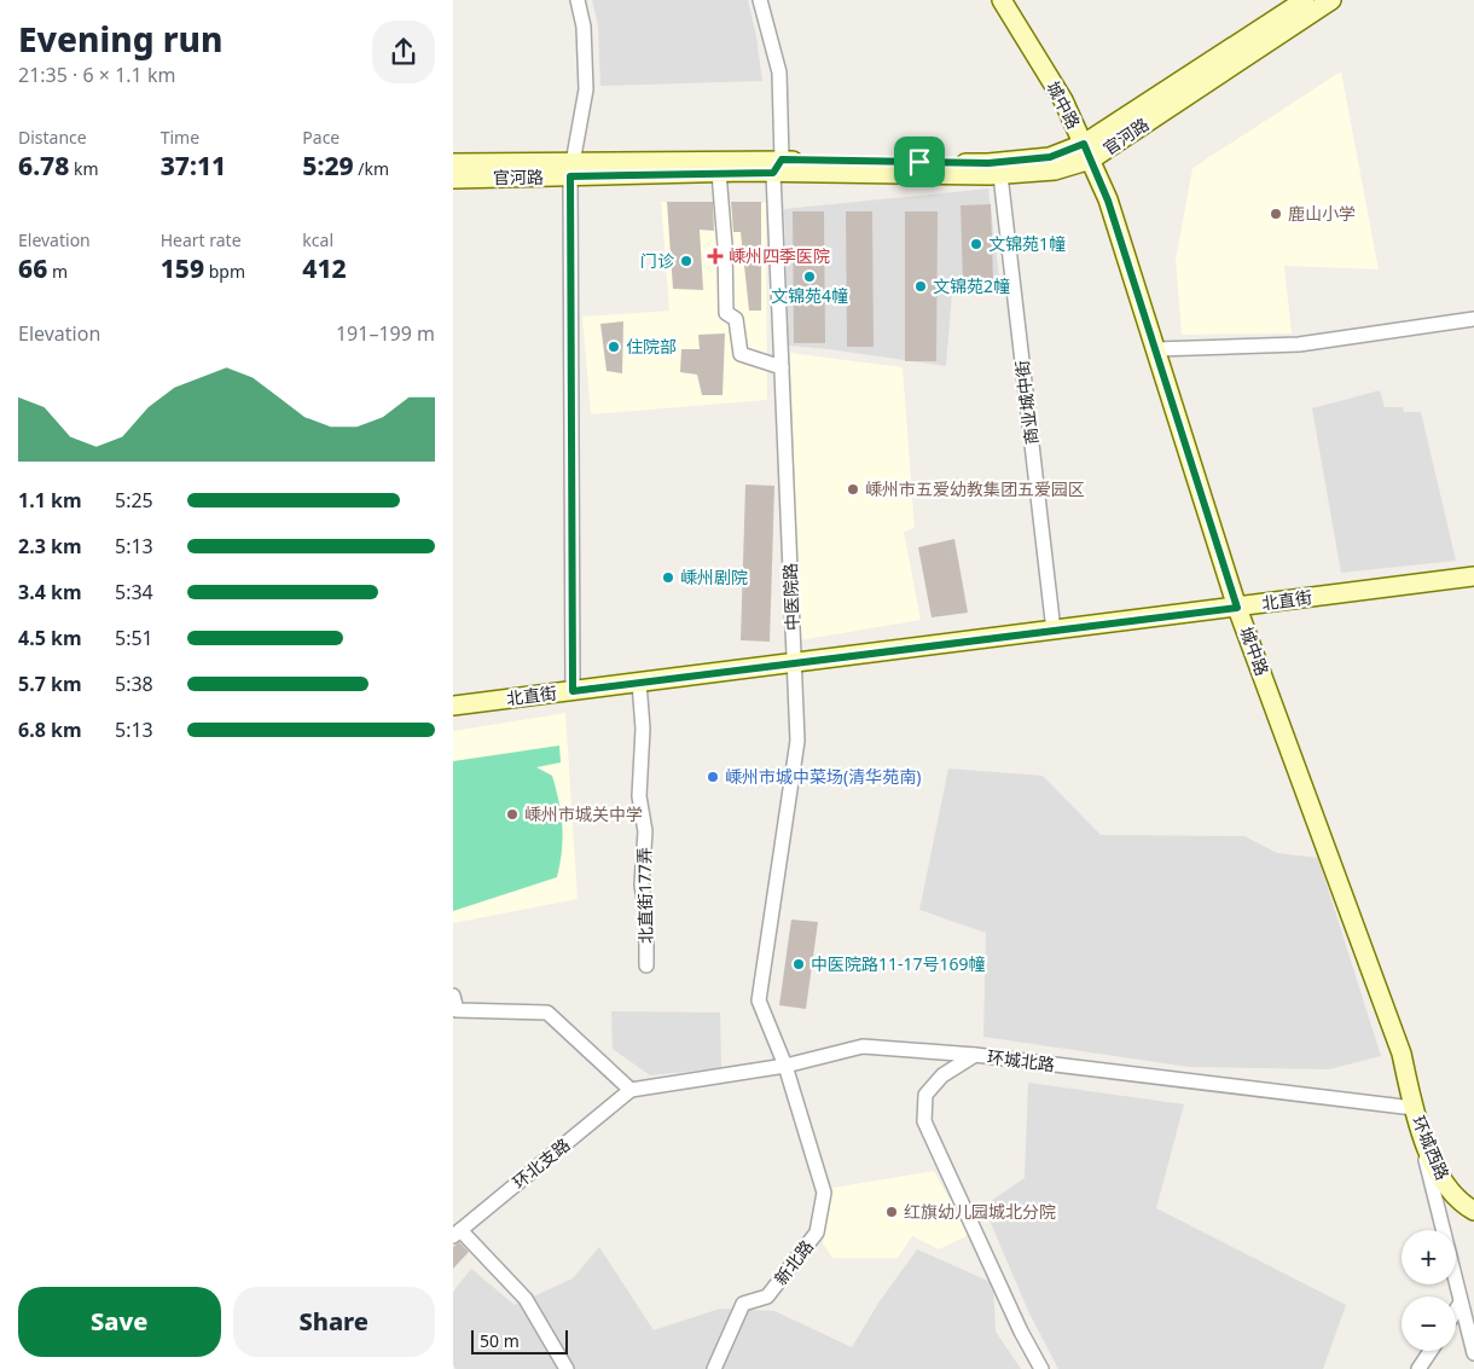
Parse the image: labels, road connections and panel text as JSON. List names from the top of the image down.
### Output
{
  "streets": {
    "main road": [
      "城中路",
      "官河路",
      "北直街",
      "环城西路"
    ],
    "street": [
      "商业城中街",
      "中医院路",
      "北直街177弄",
      "环城北路",
      "环北支路",
      "新北路"
    ]
  },
  "crossings": [
    ["城中路", "官河路"],
    ["城中路", "北直街"],
    ["城中路", "环城北路"],
    ["城中路", "环城西路"],
    ["官河路", "商业城中街"],
    ["官河路", "中医院路"],
    ["商业城中街", "北直街"],
    ["中医院路", "北直街"],
    ["中医院路", "环城北路"],
    ["中医院路", "新北路"],
    ["北直街", "北直街177弄"],
    ["环城北路", "环城西路"],
    ["环城北路", "环北支路"],
    ["环城北路", "新北路"]
  ],
  "places": {
    "other": [
      "鹿山小学",
      "文锦苑1幢",
      "门诊",
      "文锦苑4幢",
      "文锦苑2幢",
      "住院部",
      "嵊州市五爱幼教集团五爱园区",
      "嵊州剧院",
      "嵊州市城中菜场(清华苑南)",
      "嵊州市城关中学",
      "中医院路11-17号169幢",
      "红旗幼儿园城北分院"
    ],
    "health": ["嵊州四季医院"]
  },
  "scale_bar": "50 m",
  "page": {
    "heading": ["Evening run", "21:35 · 6 × 1.1 km"],
    "stats": [
      ["Distance", "6.78 km"],
      ["Time", "37:11"],
      ["Pace", "5:29 /km"],
      ["Elevation", "66 m"],
      ["Heart rate", "159 bpm"],
      ["kcal", "412"]
    ],
    "chart": ["Elevation", "191–199 m"],
    "list": [
      {
        "name": "1.1 km",
        "note": "5:25"
      },
      {
        "name": "2.3 km",
        "note": "5:13"
      },
      {
        "name": "3.4 km",
        "note": "5:34"
      },
      {
        "name": "4.5 km",
        "note": "5:51"
      },
      {
        "name": "5.7 km",
        "note": "5:38"
      },
      {
        "name": "6.8 km",
        "note": "5:13"
      }
    ],
    "map_buttons": ["+", "−"],
    "buttons": ["Save", "Share"],
    "scale": "50 m"
  }
}
